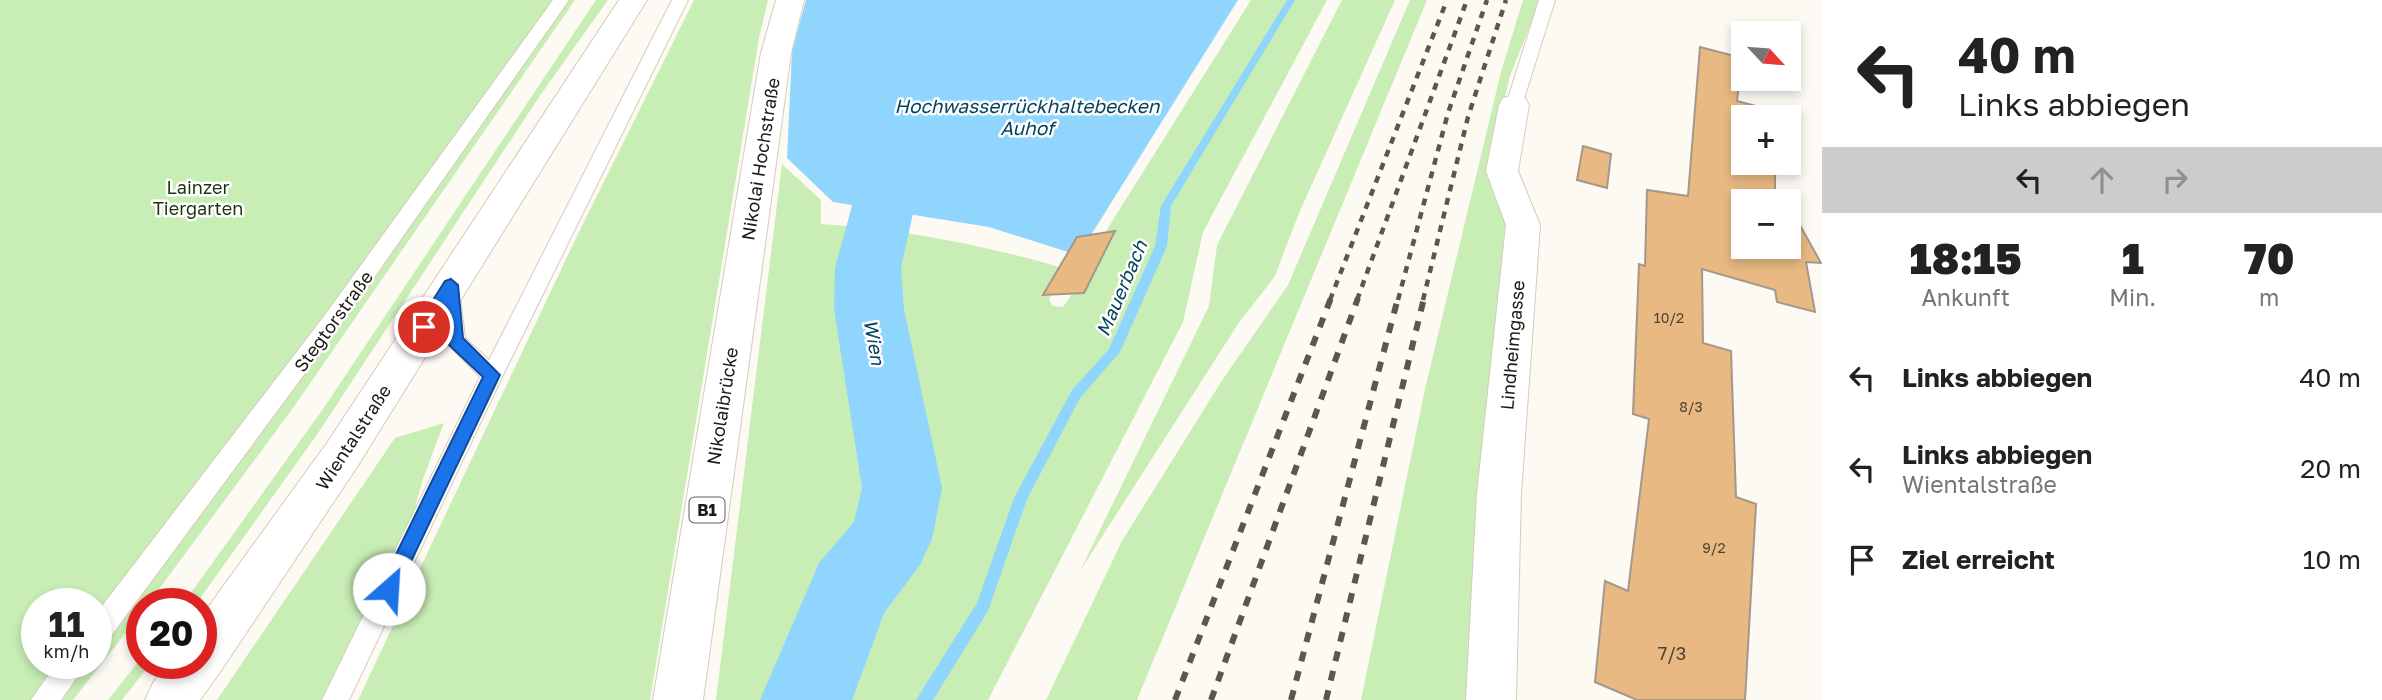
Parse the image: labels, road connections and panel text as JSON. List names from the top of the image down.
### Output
{
  "streets": {
    "main road": [
      "Nikolai Hochstraße",
      "Lindheimgasse",
      "Nikolaibrücke",
      "Wientalstraße",
      "B1"
    ],
    "lane": ["Stegtorstraße"]
  },
  "crossings": [
    ["Nikolai Hochstraße", "Nikolaibrücke"]
  ],
  "water": ["Hochwasserrückhaltebecken Auhof", "Mauerbach", "Wien"],
  "parks": ["Lainzer Tiergarten"],
  "house_numbers": [
    "10/2",
    "8/3",
    "9/2",
    "7/3"
  ],
  "north": "bottom right",
  "page": {
    "turn": ["40 m", "Links abbiegen"],
    "map_buttons": ["+", "−"],
    "eta": [
      "18:15",
      "Ankunft",
      "1",
      "Min.",
      "70",
      "m"
    ],
    "list": [
      {
        "name": "Links abbiegen",
        "value": "40 m"
      },
      {
        "name": "Links abbiegen",
        "note": "Wientalstraße",
        "value": "20 m"
      },
      {
        "name": "Ziel erreicht",
        "value": "10 m"
      }
    ],
    "speed": "11 km/h",
    "limit": "20"
  }
}
